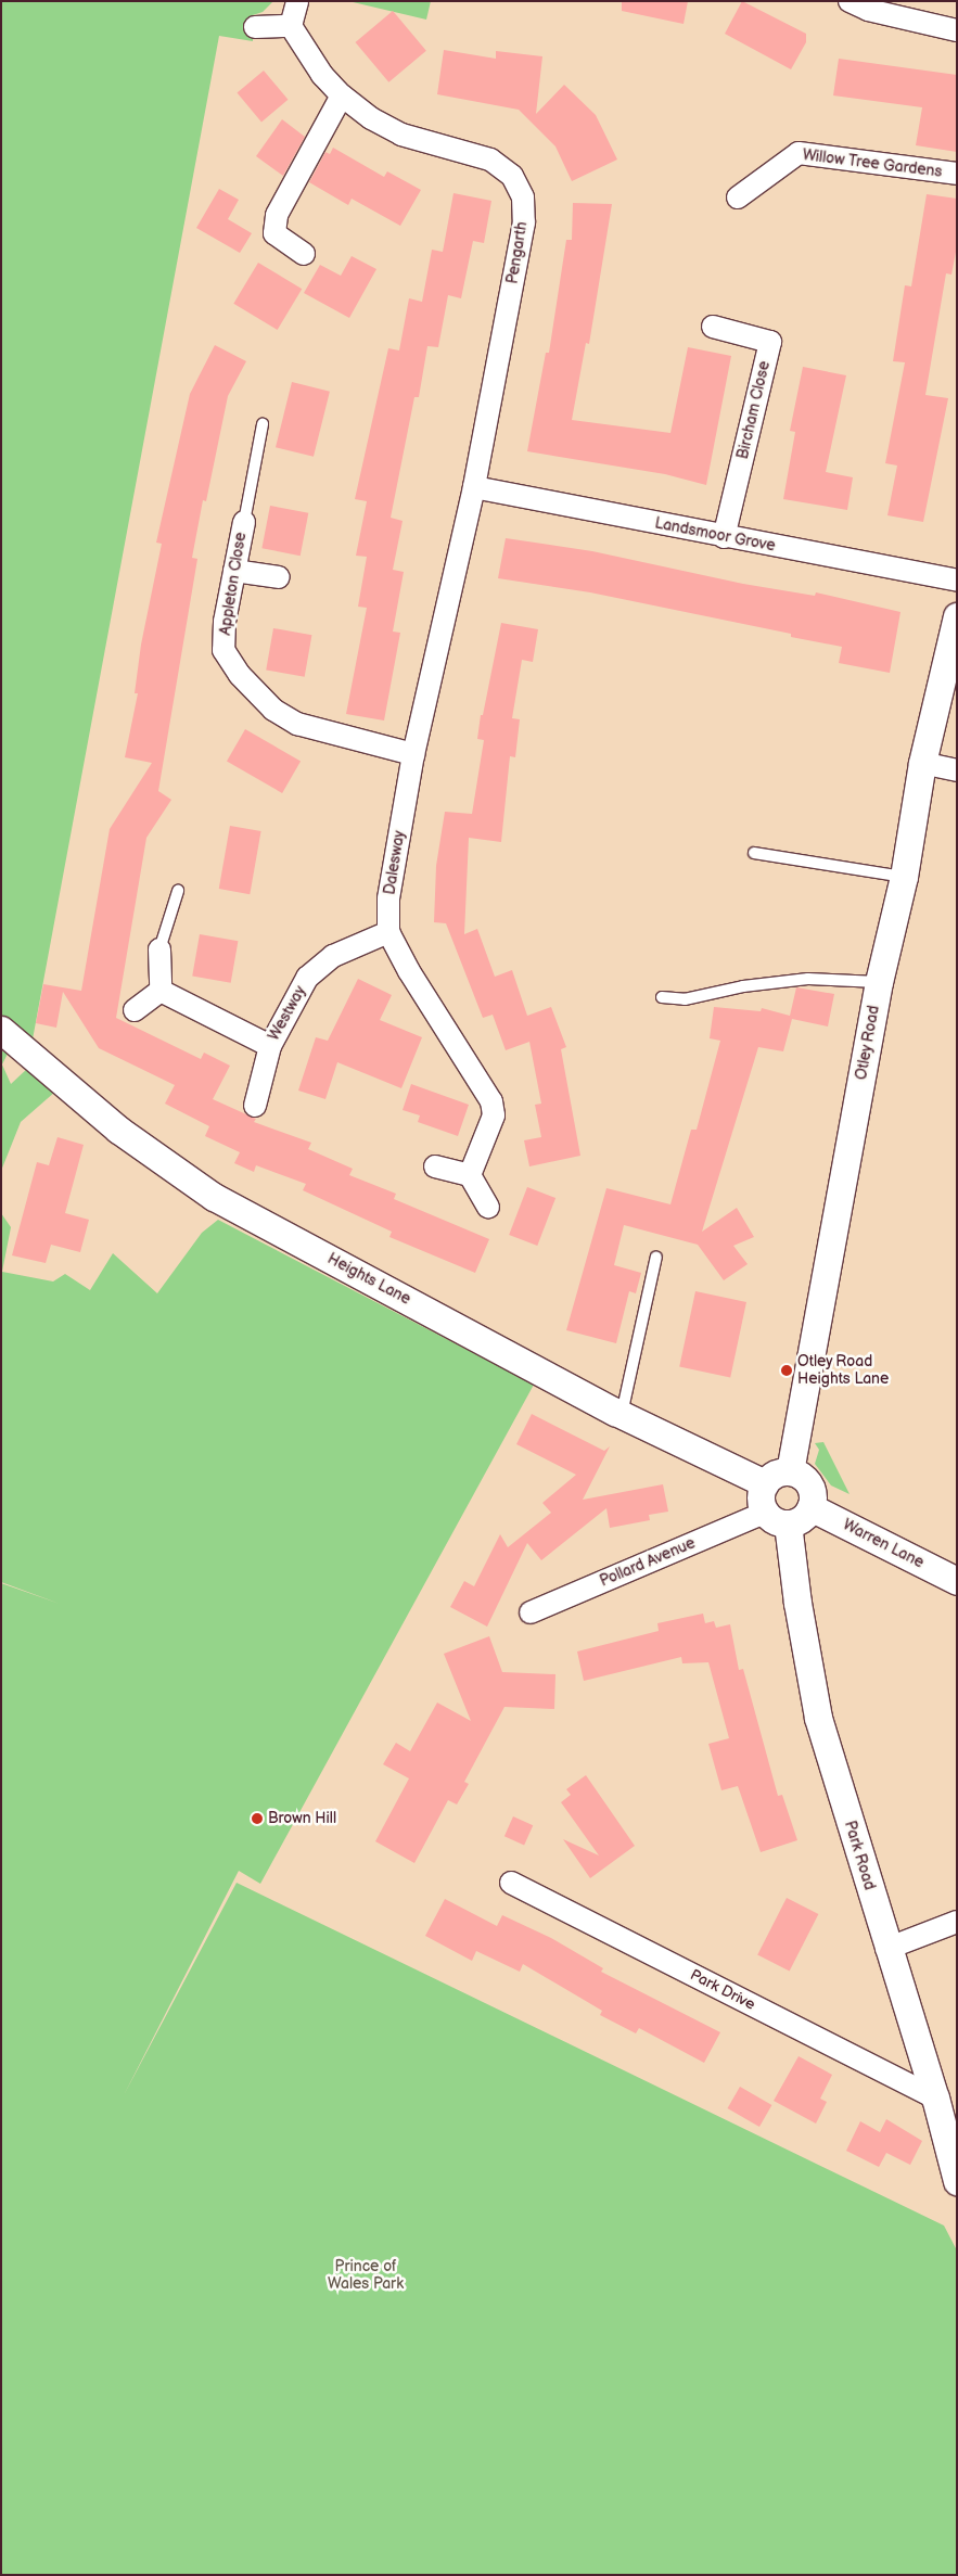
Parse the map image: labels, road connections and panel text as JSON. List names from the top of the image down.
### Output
{
  "streets": {
    "street": [
      "Willow Tree Gardens",
      "Pengarth",
      "Bircham Close",
      "Landsmoor Grove",
      "Appleton Close",
      "Dalesway",
      "Westway",
      "Otley Road",
      "Heights Lane",
      "Warren Lane",
      "Pollard Avenue",
      "Park Road",
      "Park Drive"
    ]
  },
  "crossings": [
    ["Pengarth", "Landsmoor Grove"],
    ["Pengarth", "Dalesway"],
    ["Bircham Close", "Landsmoor Grove"],
    ["Landsmoor Grove", "Dalesway"],
    ["Appleton Close", "Dalesway"],
    ["Dalesway", "Westway"],
    ["Otley Road", "Heights Lane"],
    ["Otley Road", "Warren Lane"],
    ["Otley Road", "Pollard Avenue"],
    ["Otley Road", "Park Road"],
    ["Heights Lane", "Warren Lane"],
    ["Heights Lane", "Pollard Avenue"],
    ["Heights Lane", "Park Road"],
    ["Warren Lane", "Pollard Avenue"],
    ["Warren Lane", "Park Road"],
    ["Pollard Avenue", "Park Road"],
    ["Park Road", "Park Drive"]
  ],
  "parks": ["Prince of Wales Park"],
  "places": ["Otley Road Heights Lane", "Brown Hill"]
}
